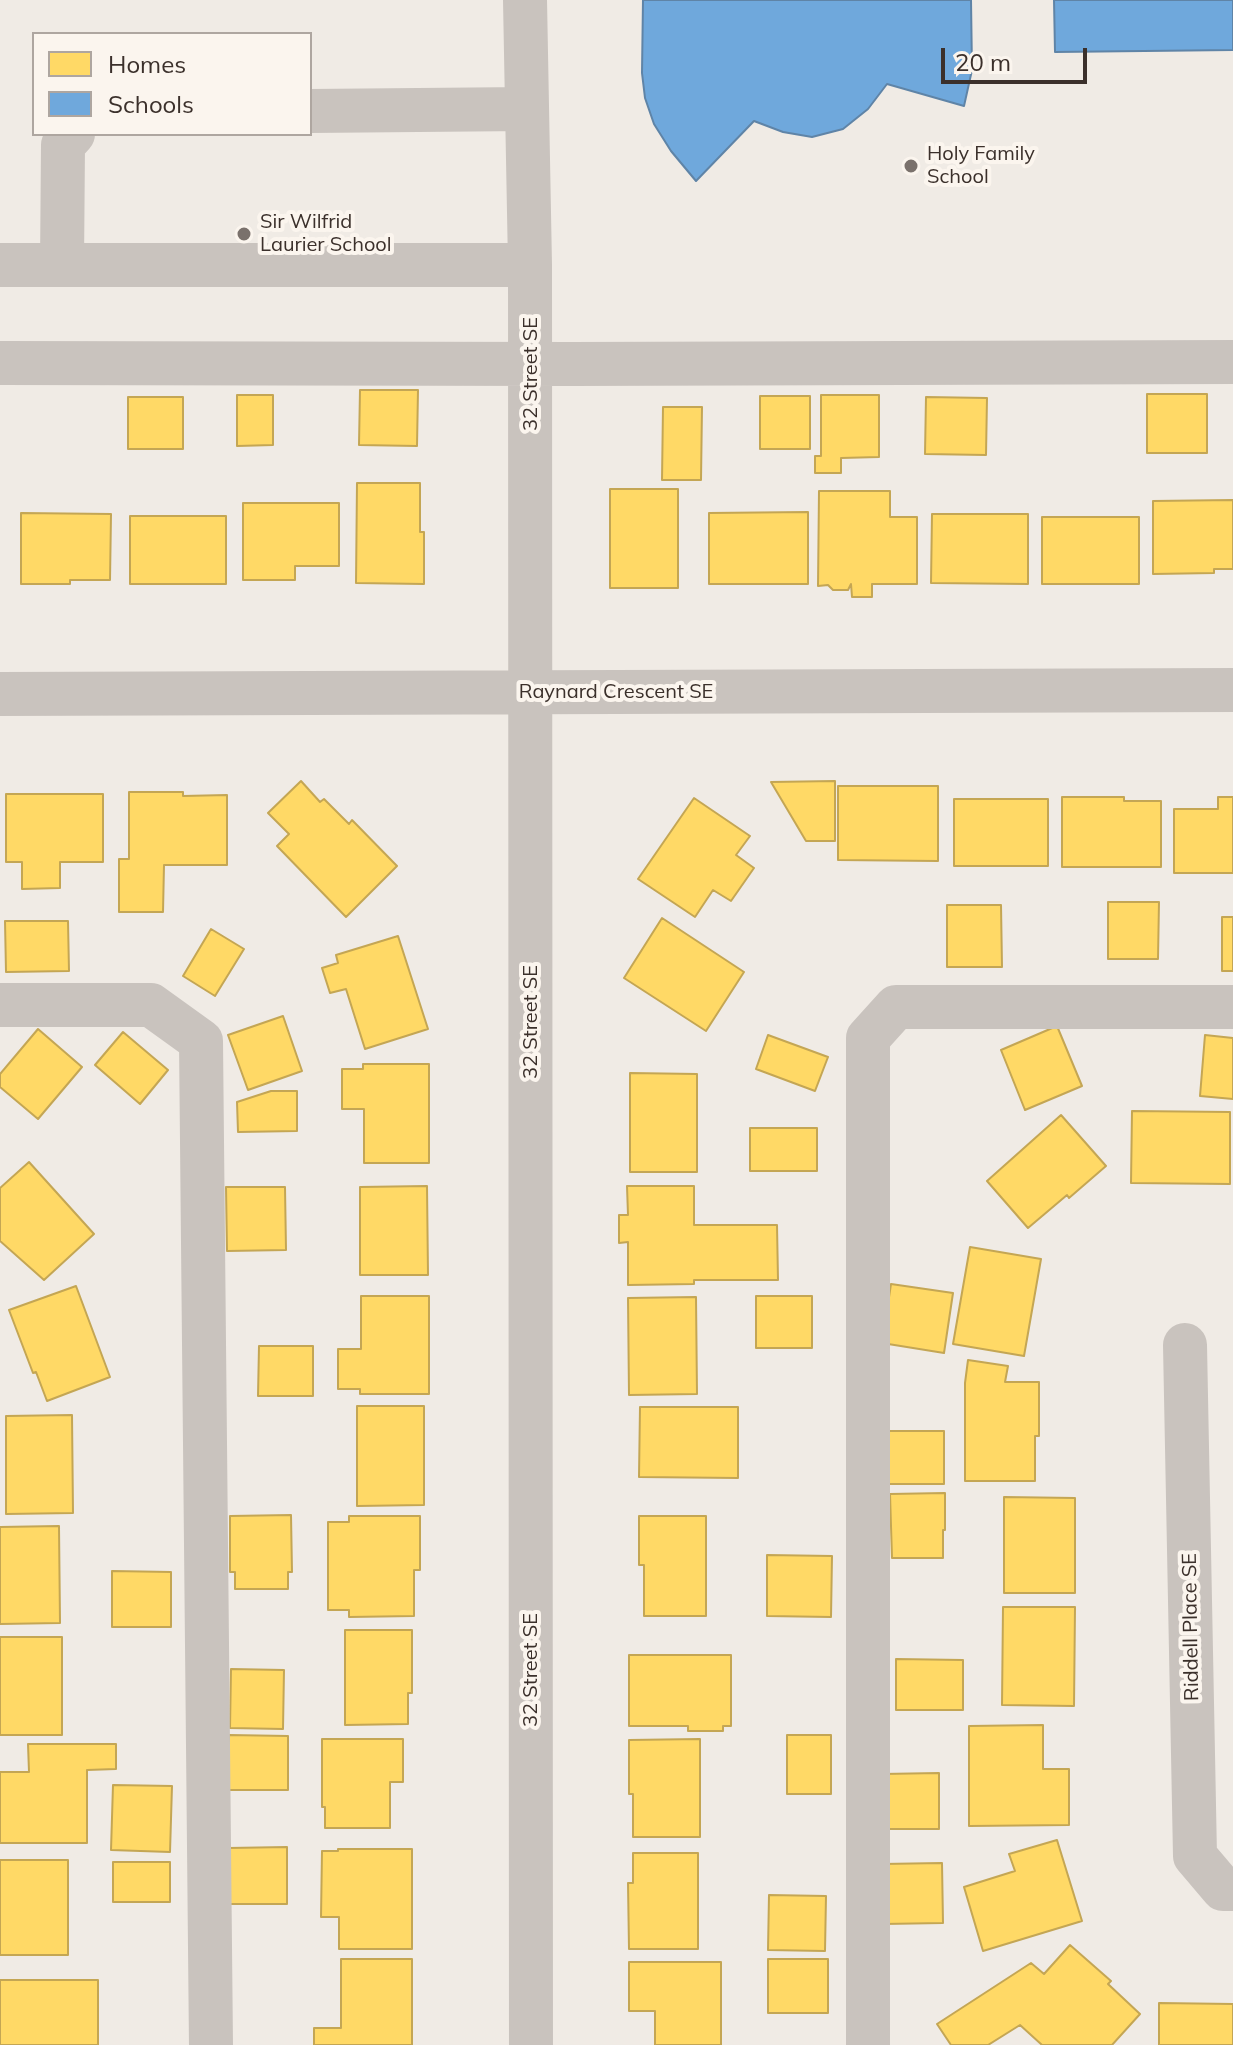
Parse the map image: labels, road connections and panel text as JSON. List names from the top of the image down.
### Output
{
  "streets": {
    "street": ["32 Street SE", "Raynard Crescent SE", "Riddell Place SE"]
  },
  "crossings": [
    ["32 Street SE", "Raynard Crescent SE"]
  ],
  "places": ["Holy Family School", "Sir Wilfrid Laurier School"],
  "legend": ["Homes", "Schools"],
  "scale_bar": "20 m"
}
